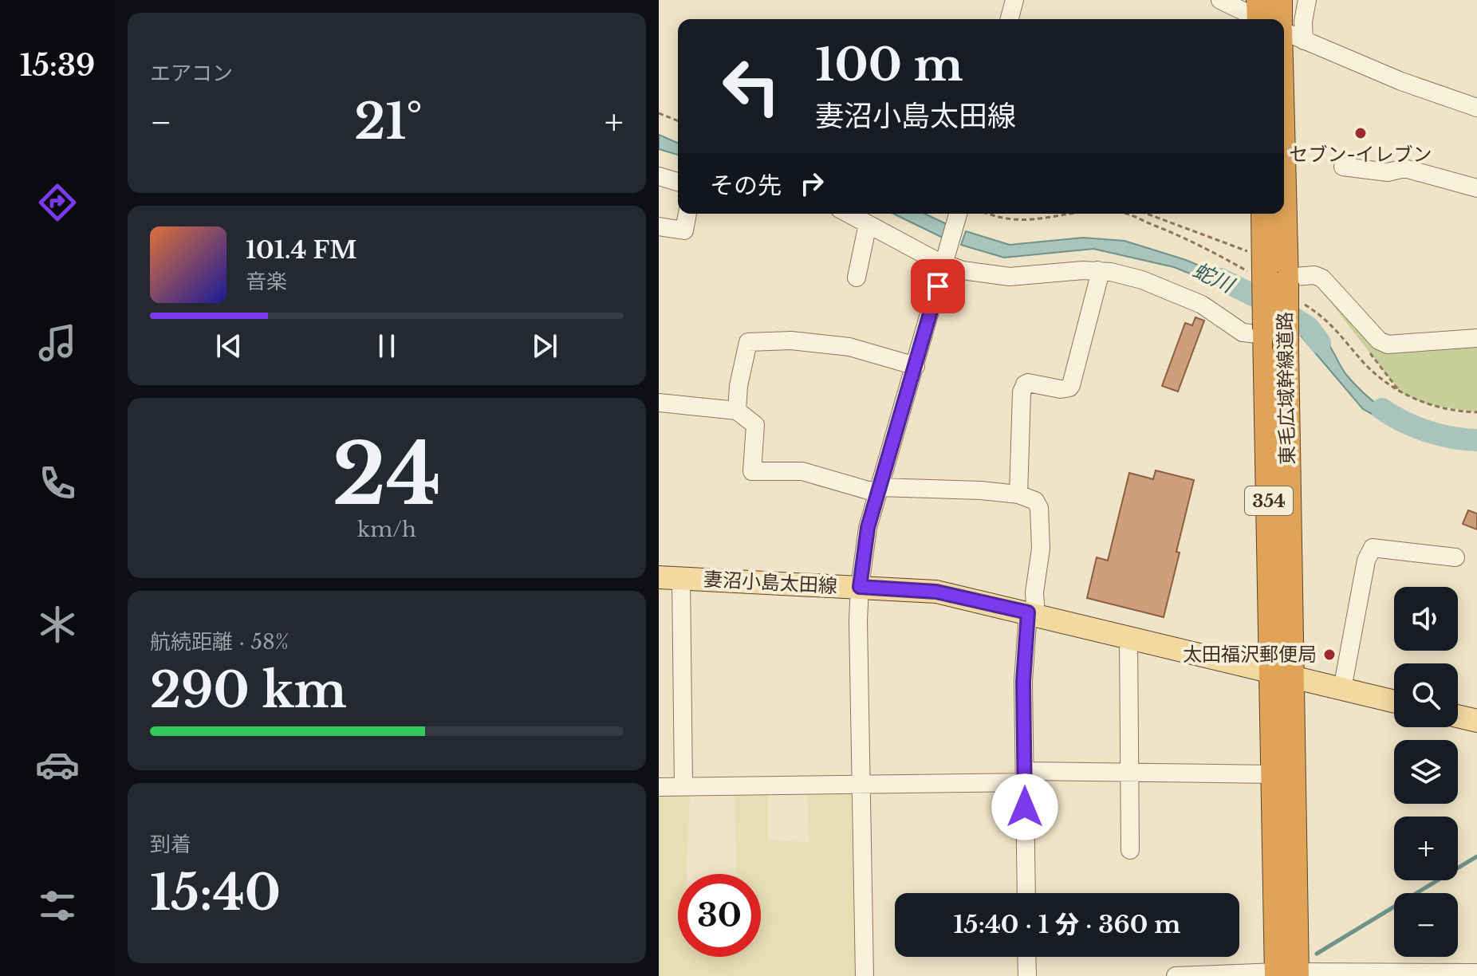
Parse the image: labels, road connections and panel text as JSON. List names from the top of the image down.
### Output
{
  "streets": {
    "highway": ["東毛広域幹線道路", "354"],
    "main road": ["妻沼小島太田線"]
  },
  "crossings": [
    ["東毛広域幹線道路", "妻沼小島太田線"]
  ],
  "water": ["蛇川"],
  "places": ["セブン-イレブン", "太田福沢郵便局"],
  "page": {
    "tabs": "15:39",
    "tile": [
      "エアコン",
      ["24", "km/h"],
      ["航続距離 · 58%", "290 km"],
      ["到着", "15:40"]
    ],
    "turn": ["100 m", "妻沼小島太田線"],
    "heat": ["−", "21°", "+"],
    "then": "その先",
    "song": ["101.4 FM", "音楽"],
    "map_buttons": ["+", "−"],
    "limit": "30",
    "trip": "15:40 · 1 分 · 360 m"
  }
}
